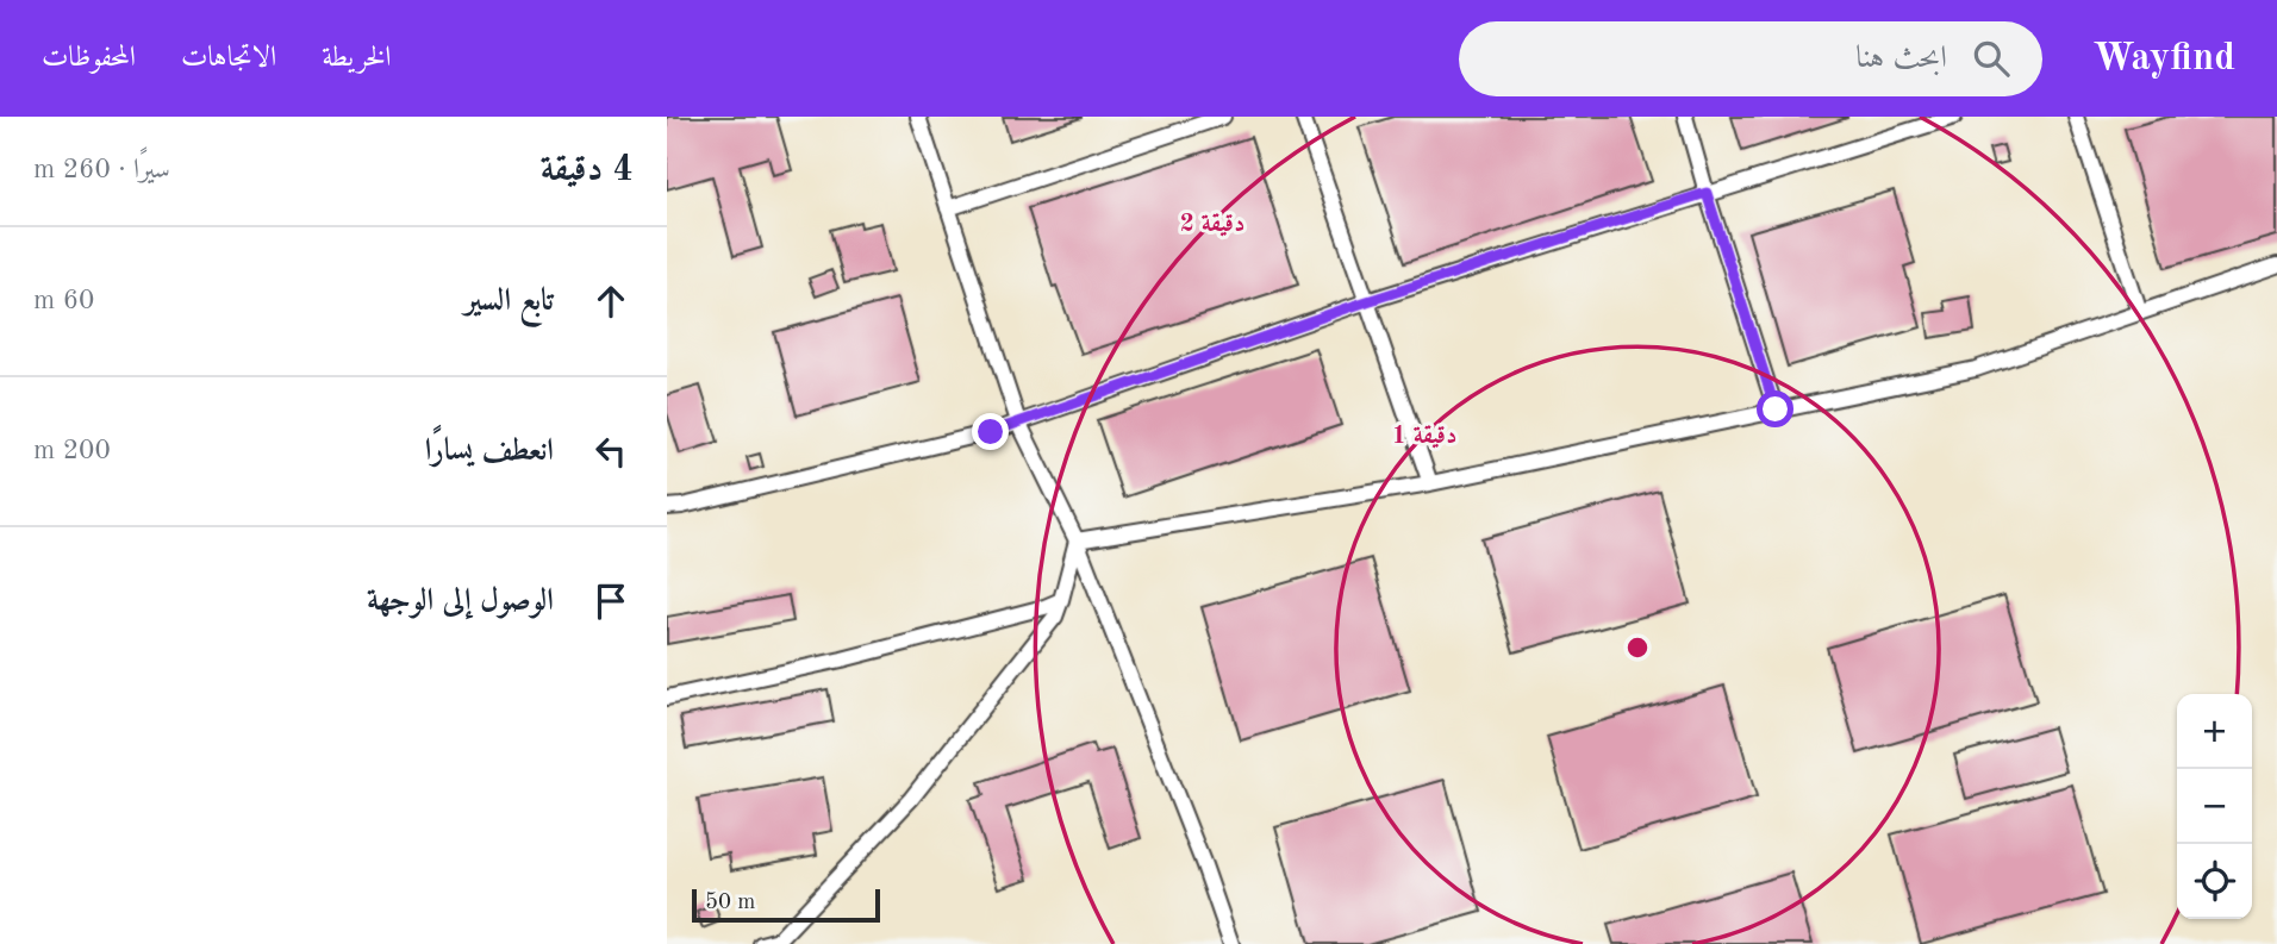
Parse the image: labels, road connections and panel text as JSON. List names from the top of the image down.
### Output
{
  "scale_bar": "50 m",
  "page": {
    "header": "Wayfind",
    "search": "ابحث هنا",
    "nav": ["الخريطة", "الاتجاهات", "المحفوظات"],
    "heading": ["4 دقيقة", "سيرًا · 260 m"],
    "list": [
      ["تابع السير", "60 m"],
      ["انعطف يسارًا", "200 m"],
      "الوصول إلى الوجهة"
    ],
    "map_buttons": ["+", "−"],
    "scale": "50 m"
  },
  "rings": ["2 دقيقة", "1 دقيقة"]
}
